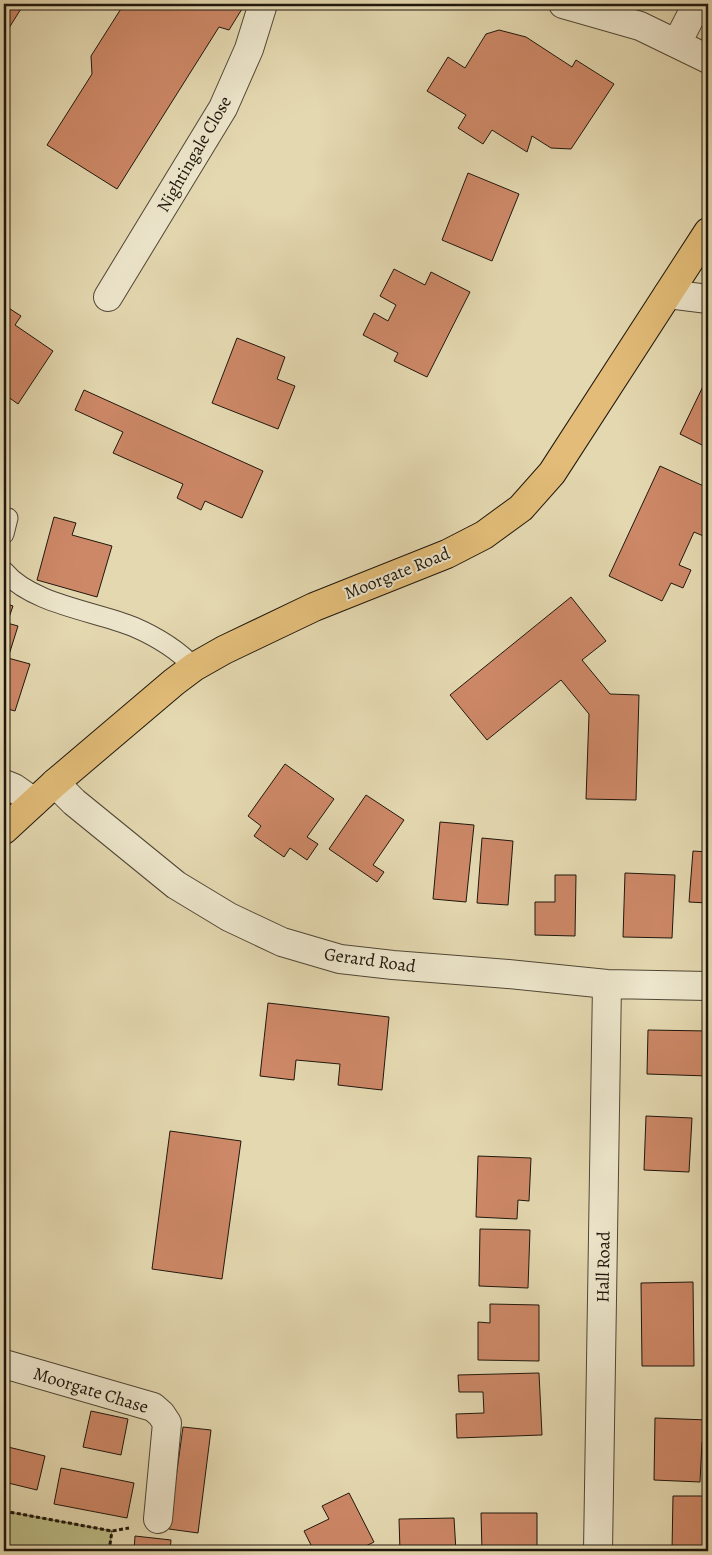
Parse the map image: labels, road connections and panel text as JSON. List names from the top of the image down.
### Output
{
  "streets": {
    "main road": ["Moorgate Road"],
    "street": [
      "Nightingale Close",
      "Gerard Road",
      "Hall Road",
      "Moorgate Chase"
    ]
  },
  "crossings": [
    ["Moorgate Road", "Gerard Road"],
    ["Gerard Road", "Hall Road"]
  ]
}
